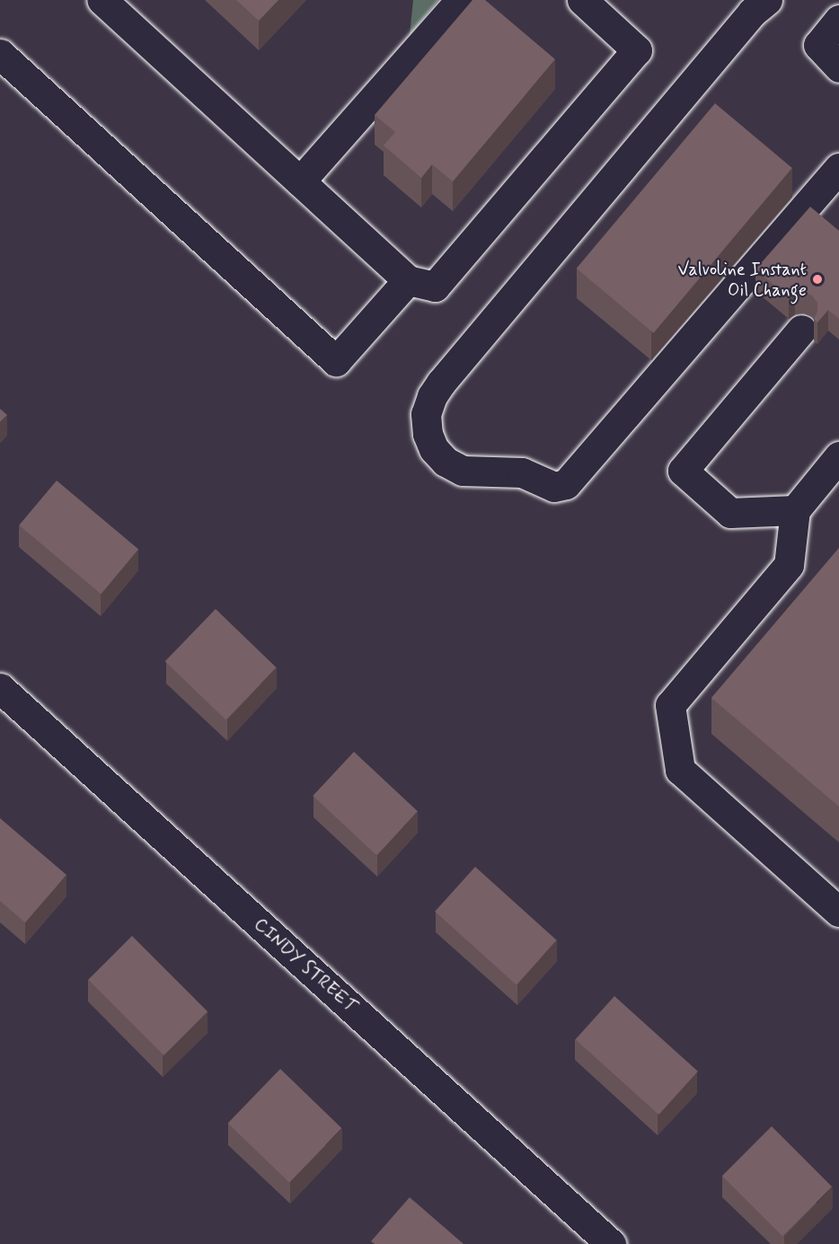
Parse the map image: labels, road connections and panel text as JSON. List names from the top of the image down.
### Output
{
  "streets": {
    "street": ["CINDY STREET"]
  },
  "places": ["Valvoline Instant Oil Change"]
}
